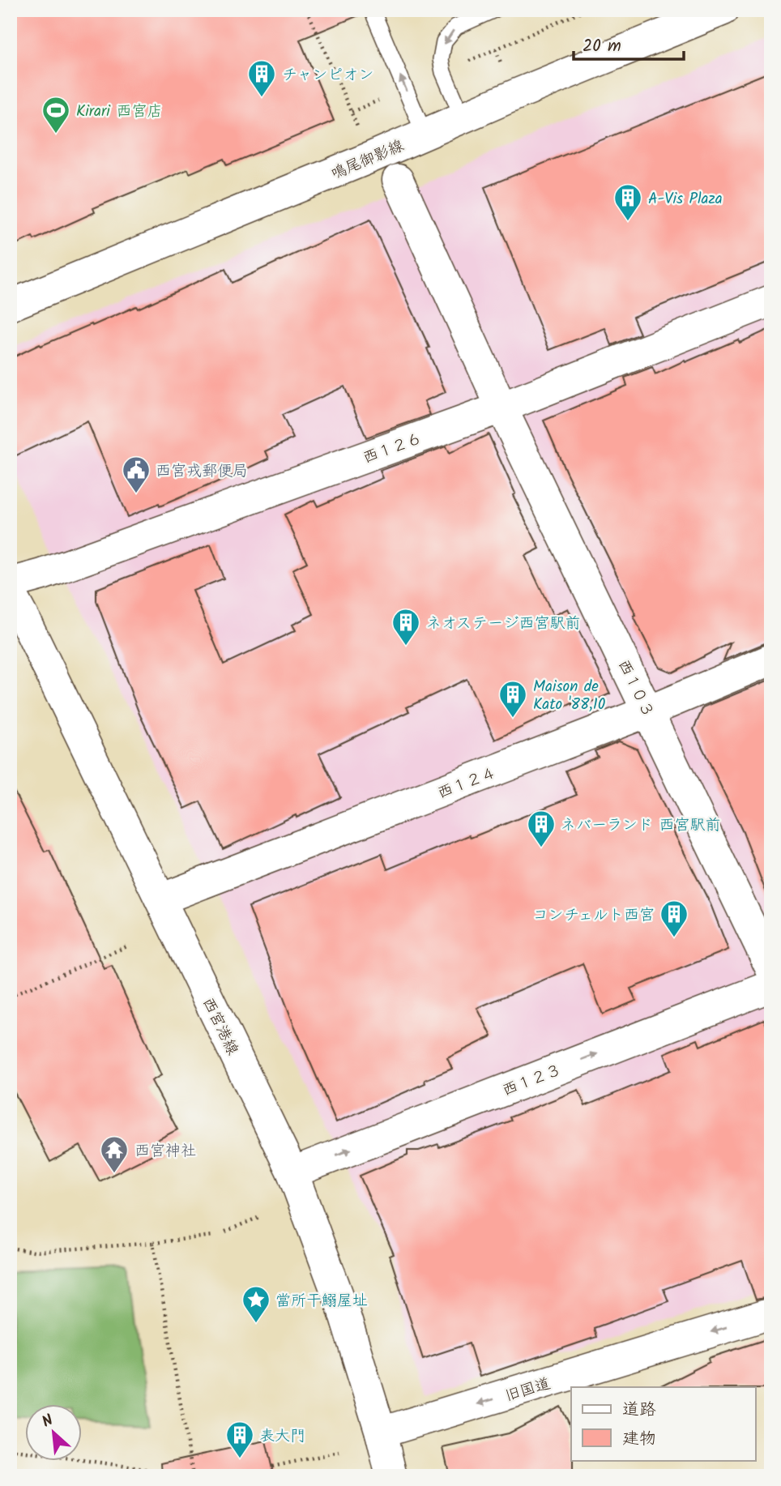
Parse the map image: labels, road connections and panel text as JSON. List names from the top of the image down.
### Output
{
  "streets": {
    "street": [
      "鳴尾御影線",
      "西１２６",
      "西１０３",
      "西１２４",
      "西宮港線",
      "西１２３",
      "旧国道"
    ]
  },
  "crossings": [
    ["西１２６", "西１０３"],
    ["西１０３", "西１２４"],
    ["西１２４", "西宮港線"],
    ["西宮港線", "西１２３"],
    ["西宮港線", "旧国道"]
  ],
  "one_way": ["西１２３", "旧国道"],
  "places": {
    "building": [
      "チャンピオン",
      "A-Vis Plaza",
      "ネオステージ西宮駅前",
      "Maison de Kato '88,10",
      "ネバーランド 西宮駅前",
      "コンチェルト西宮",
      "表大門"
    ],
    "sports": ["Kirari 西宮店"],
    "public building": ["西宮戎郵便局"],
    "temple": ["西宮神社"],
    "place": ["當所干鰯屋址"]
  },
  "legend": ["道路", "建物"],
  "scale_bar": "20 m",
  "north": "top left"
}
